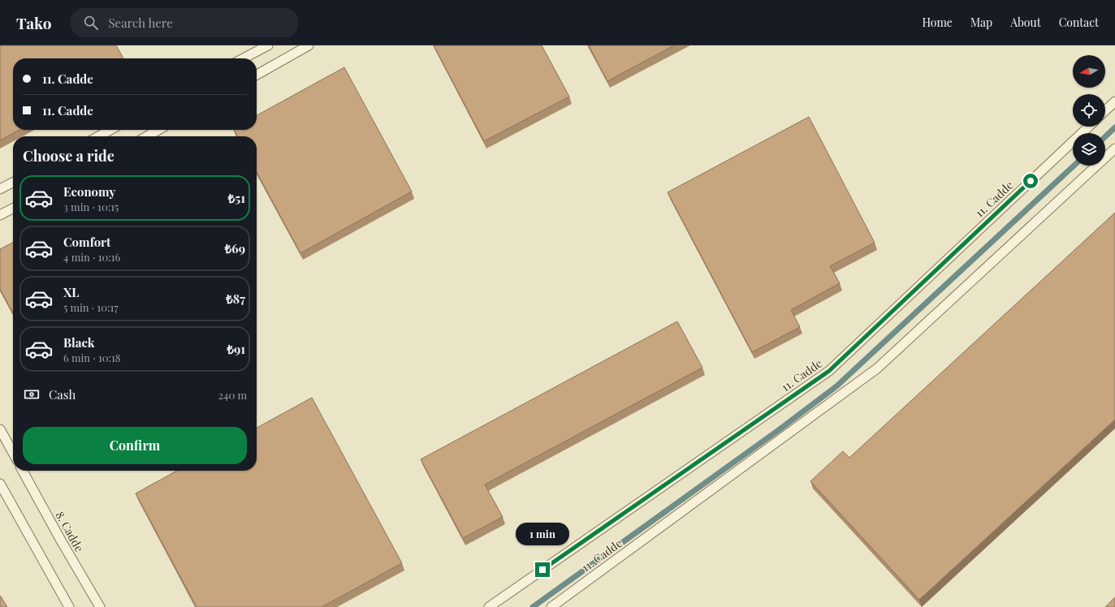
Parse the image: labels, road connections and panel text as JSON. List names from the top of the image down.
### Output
{
  "streets": {
    "lane": ["11. Cadde", "8. Cadde"]
  },
  "north": "left",
  "page": {
    "header": "Tako",
    "search": "Search here",
    "nav": [
      "Home",
      "Map",
      "About",
      "Contact"
    ],
    "banner": ["11. Cadde", "11. Cadde"],
    "heading": "Choose a ride",
    "list": [
      {
        "name": "Economy",
        "note": "3 min · 10:15",
        "value": "₺51"
      },
      {
        "name": "Comfort",
        "note": "4 min · 10:16",
        "value": "₺69"
      },
      {
        "name": "XL",
        "note": "5 min · 10:17",
        "value": "₺87"
      },
      {
        "name": "Black",
        "note": "6 min · 10:18",
        "value": "₺91"
      }
    ],
    "pay": ["Cash", "240 m"],
    "buttons": "Confirm",
    "bubble": "1 min"
  }
}
